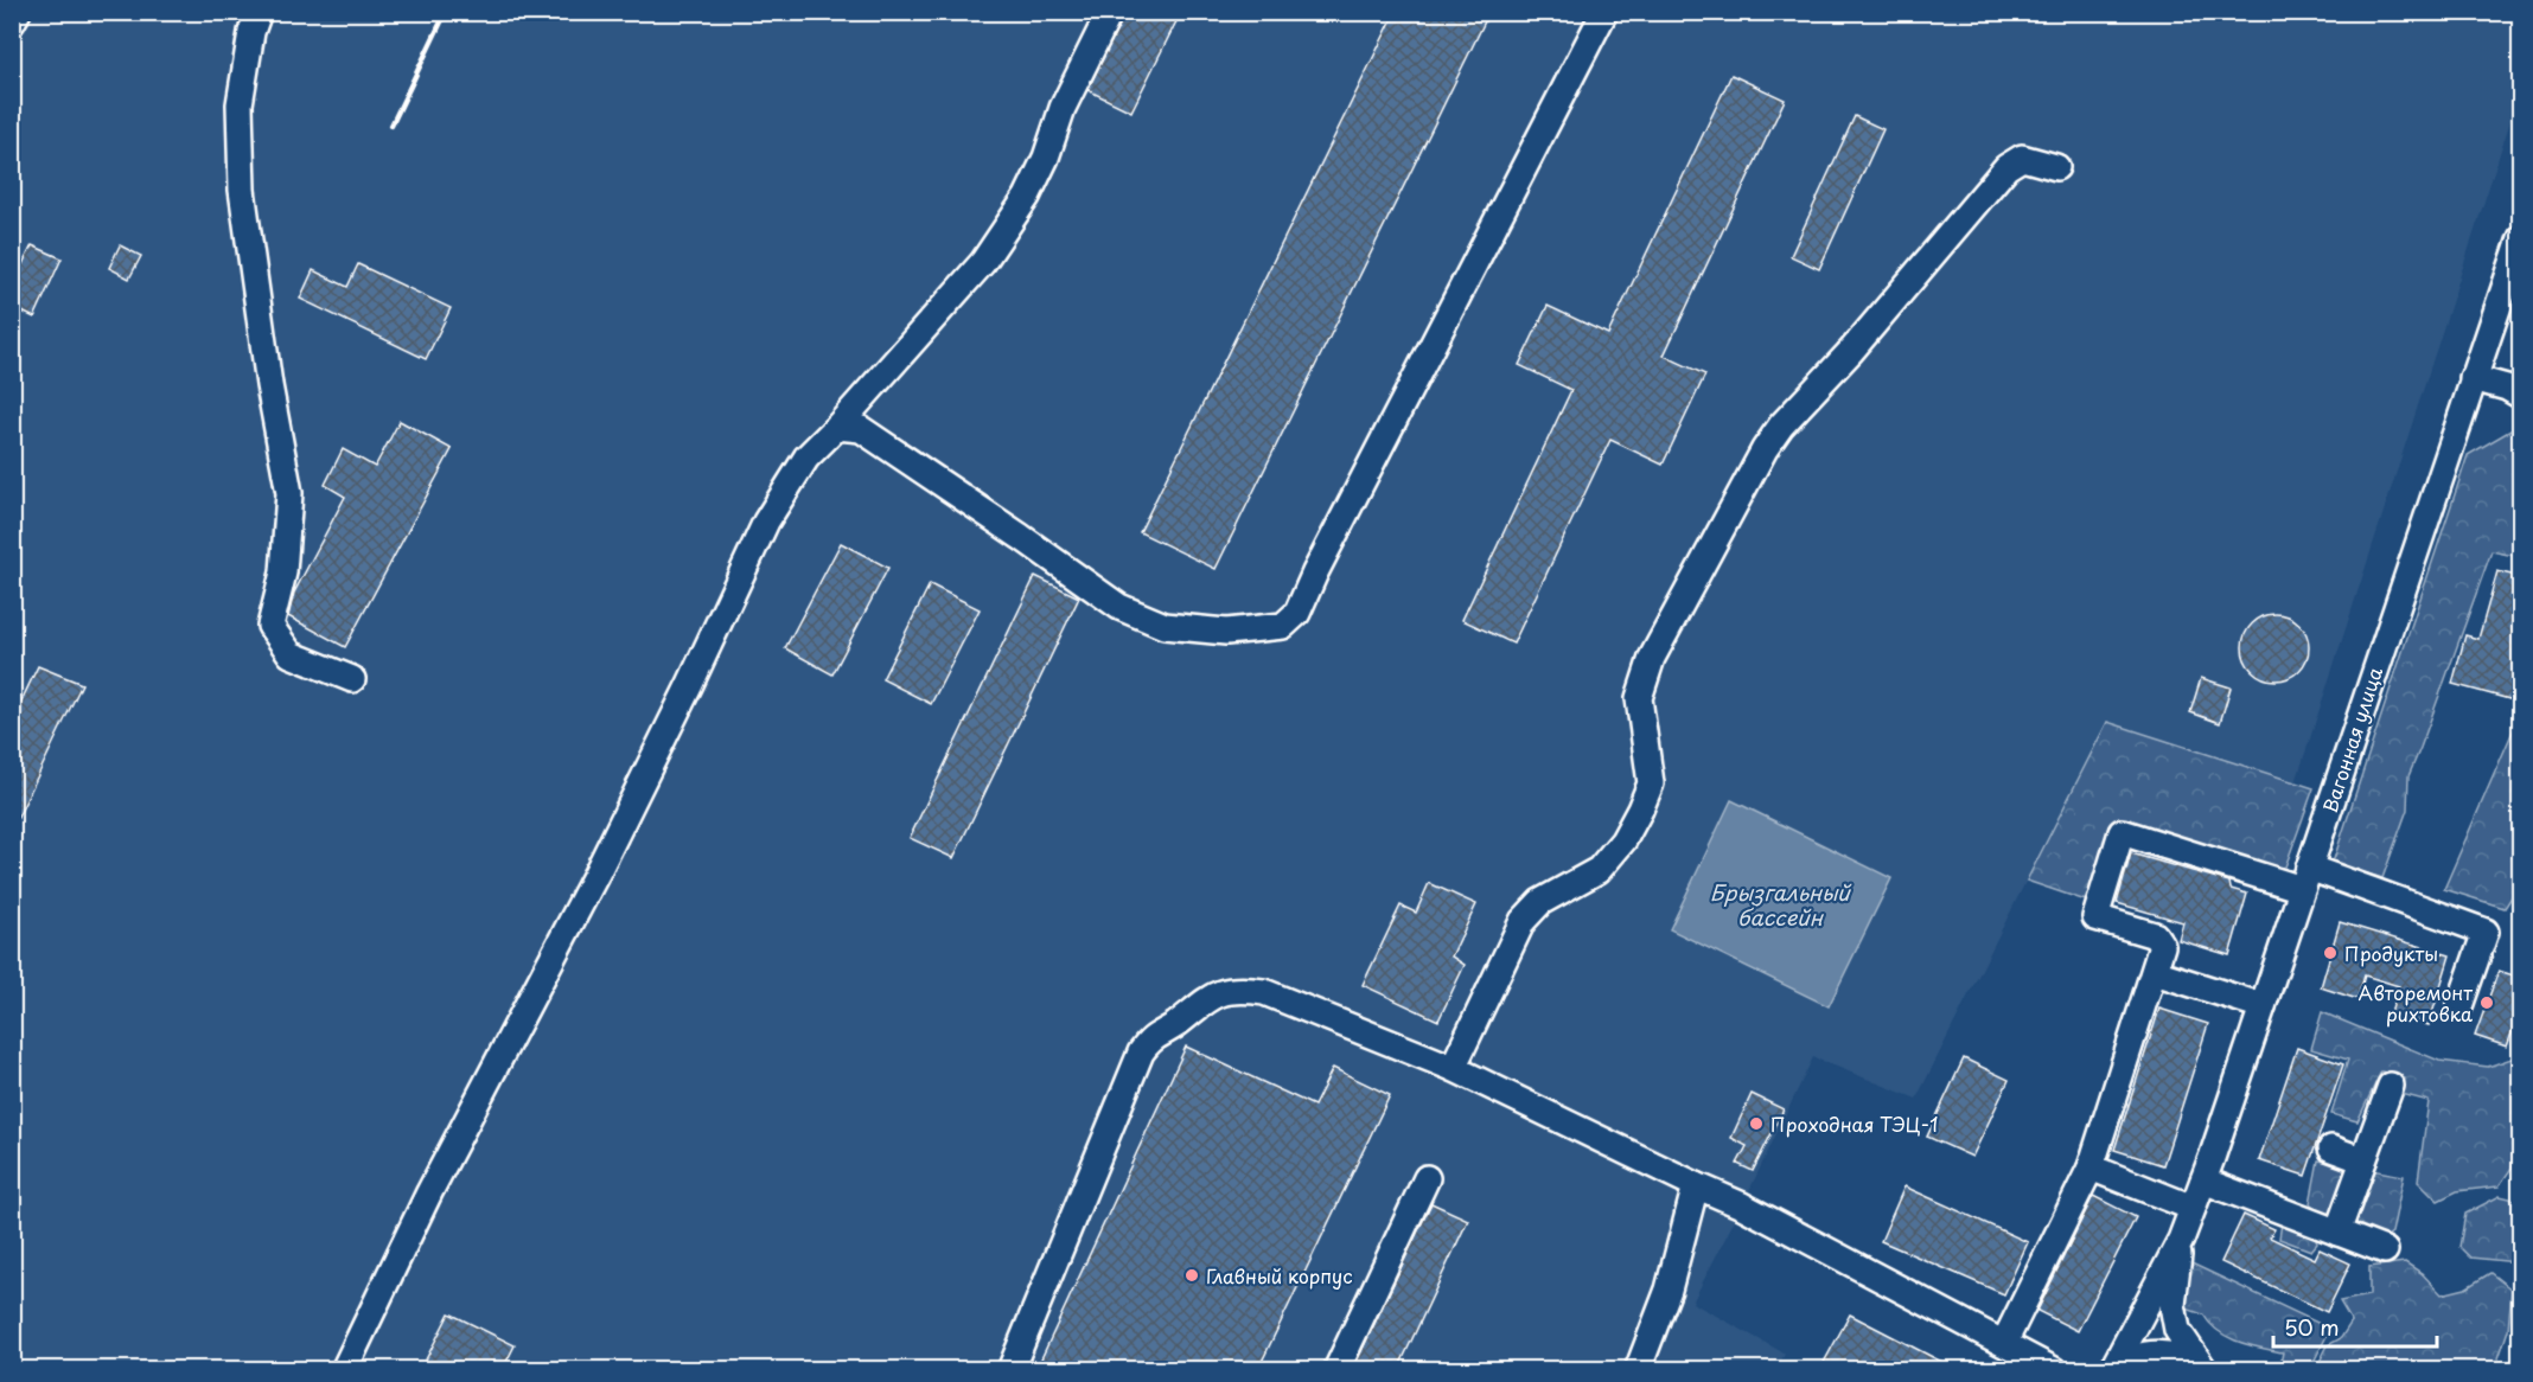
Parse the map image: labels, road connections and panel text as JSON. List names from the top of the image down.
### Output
{
  "streets": {
    "street": ["Вагонная улица"]
  },
  "water": ["Брызгальный бассейн"],
  "places": [
    "Продукты",
    "Авторемонт рихтовка",
    "Проходная ТЭЦ-1",
    "Главный корпус"
  ],
  "scale_bar": "50 m"
}
